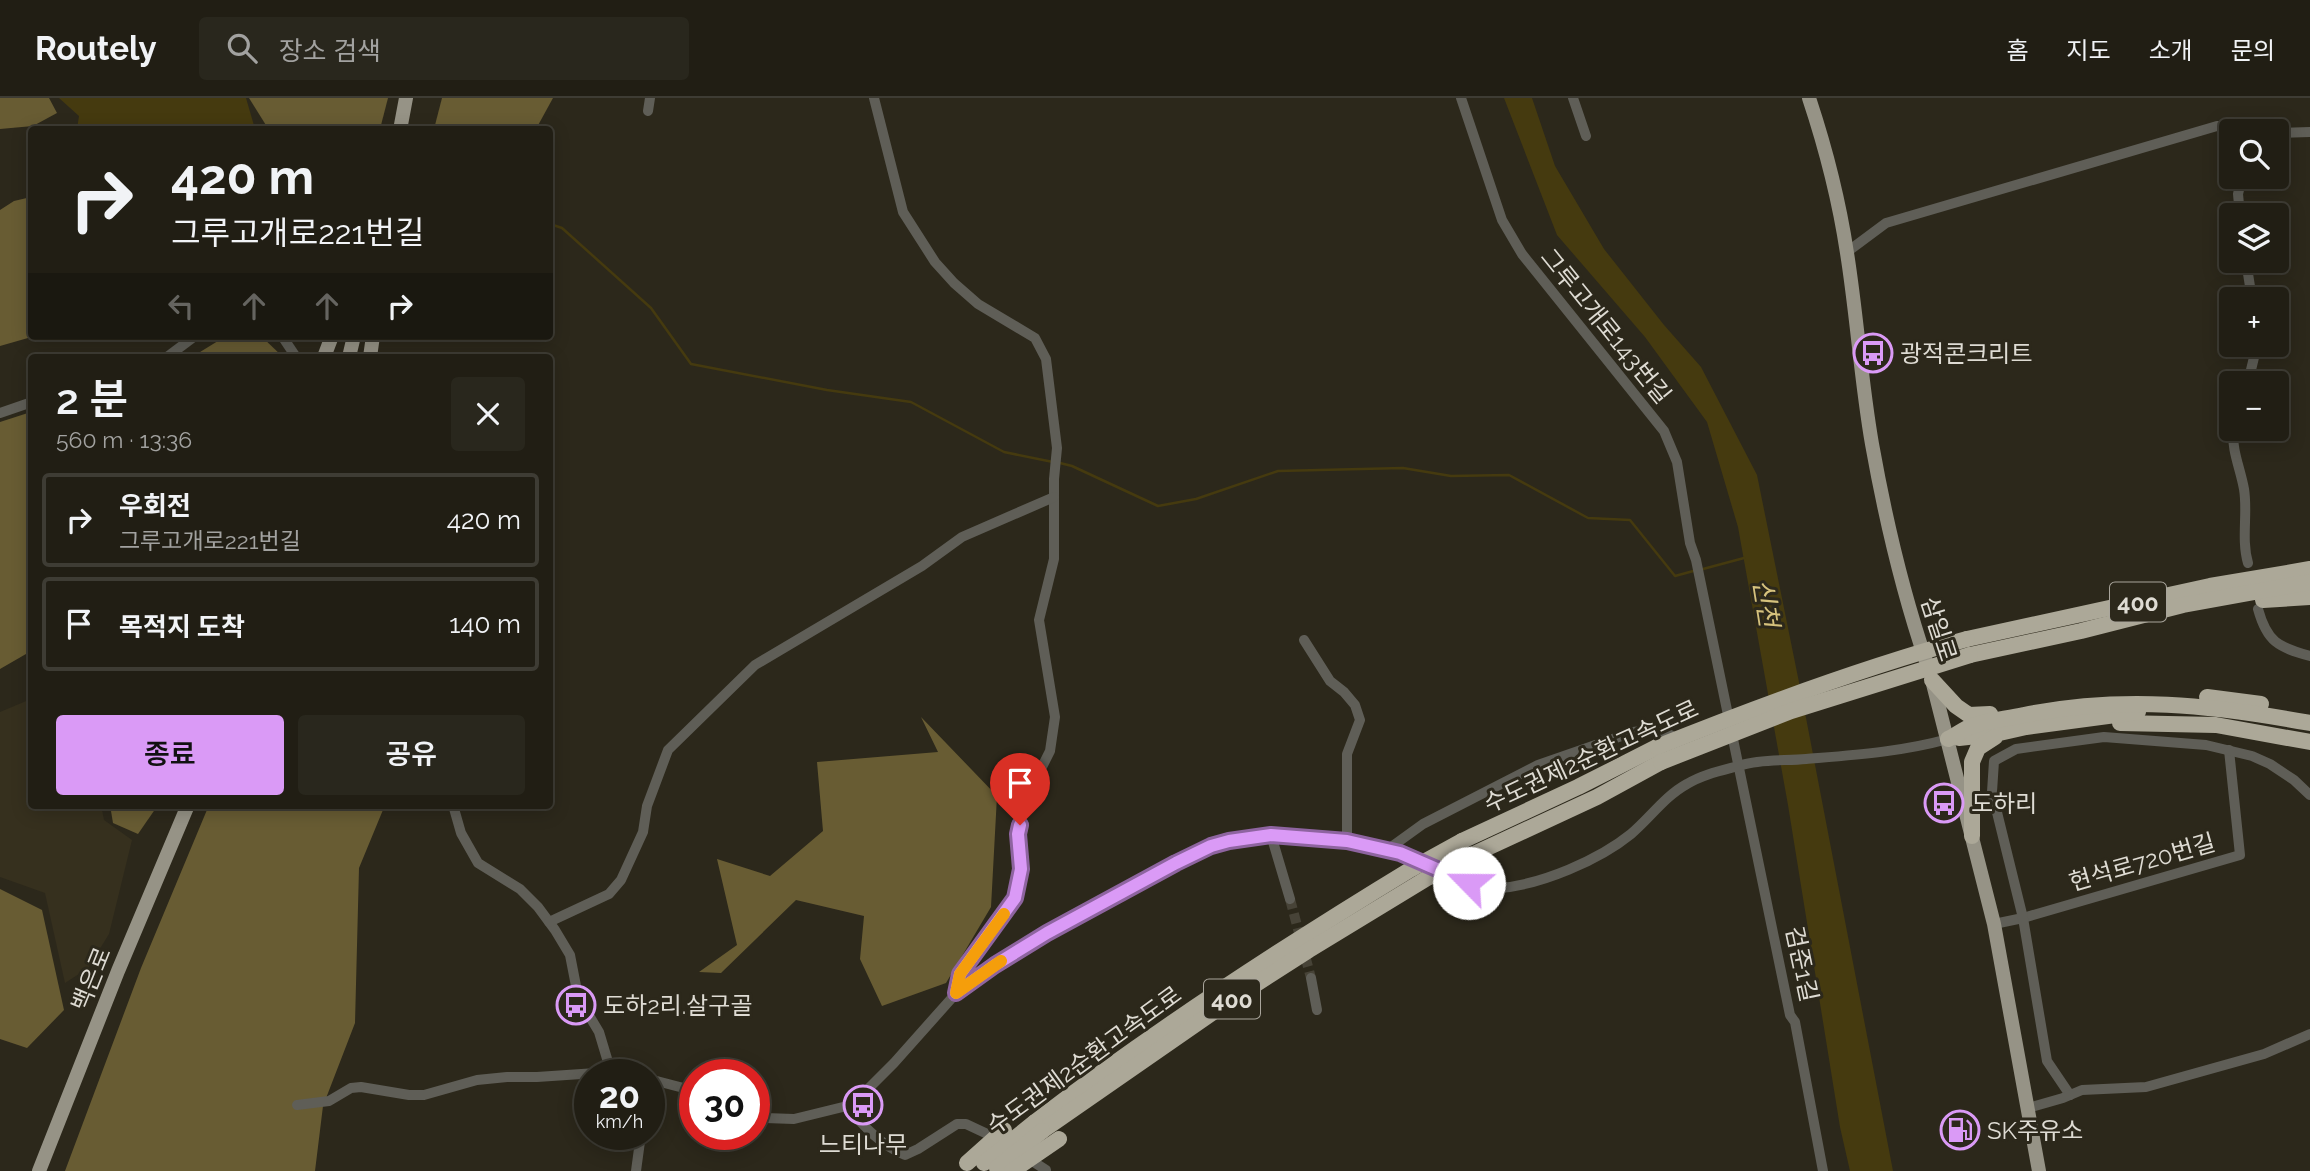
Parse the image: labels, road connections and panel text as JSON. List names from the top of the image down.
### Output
{
  "streets": {
    "highway": ["400", "수도권제2순환고속도로"],
    "main road": ["삼일로", "백은로"],
    "street": ["그루고개로143번길", "현석로720번길", "검준1길"]
  },
  "crossings": [
    ["그루고개로143번길", "검준1길"],
    ["삼일로", "현석로720번길"]
  ],
  "water": ["신천"],
  "places": {
    "bus stop": [
      "광적콘크리트",
      "도하리",
      "도하2리.살구골",
      "느티나무"
    ],
    "fuel station": ["SK주유소"]
  },
  "page": {
    "header": "Routely",
    "search": "장소 검색",
    "nav": [
      "홈",
      "지도",
      "소개",
      "문의"
    ],
    "map_buttons": ["+", "−"],
    "turn": ["420 m", "그루고개로221번길"],
    "heading": ["2 분", "560 m · 13:36"],
    "list": [
      {
        "name": "우회전",
        "note": "그루고개로221번길",
        "value": "420 m"
      },
      {
        "name": "목적지 도착",
        "value": "140 m"
      }
    ],
    "buttons": ["종료", "공유"],
    "speed": "20 km/h",
    "limit": "30"
  }
}
